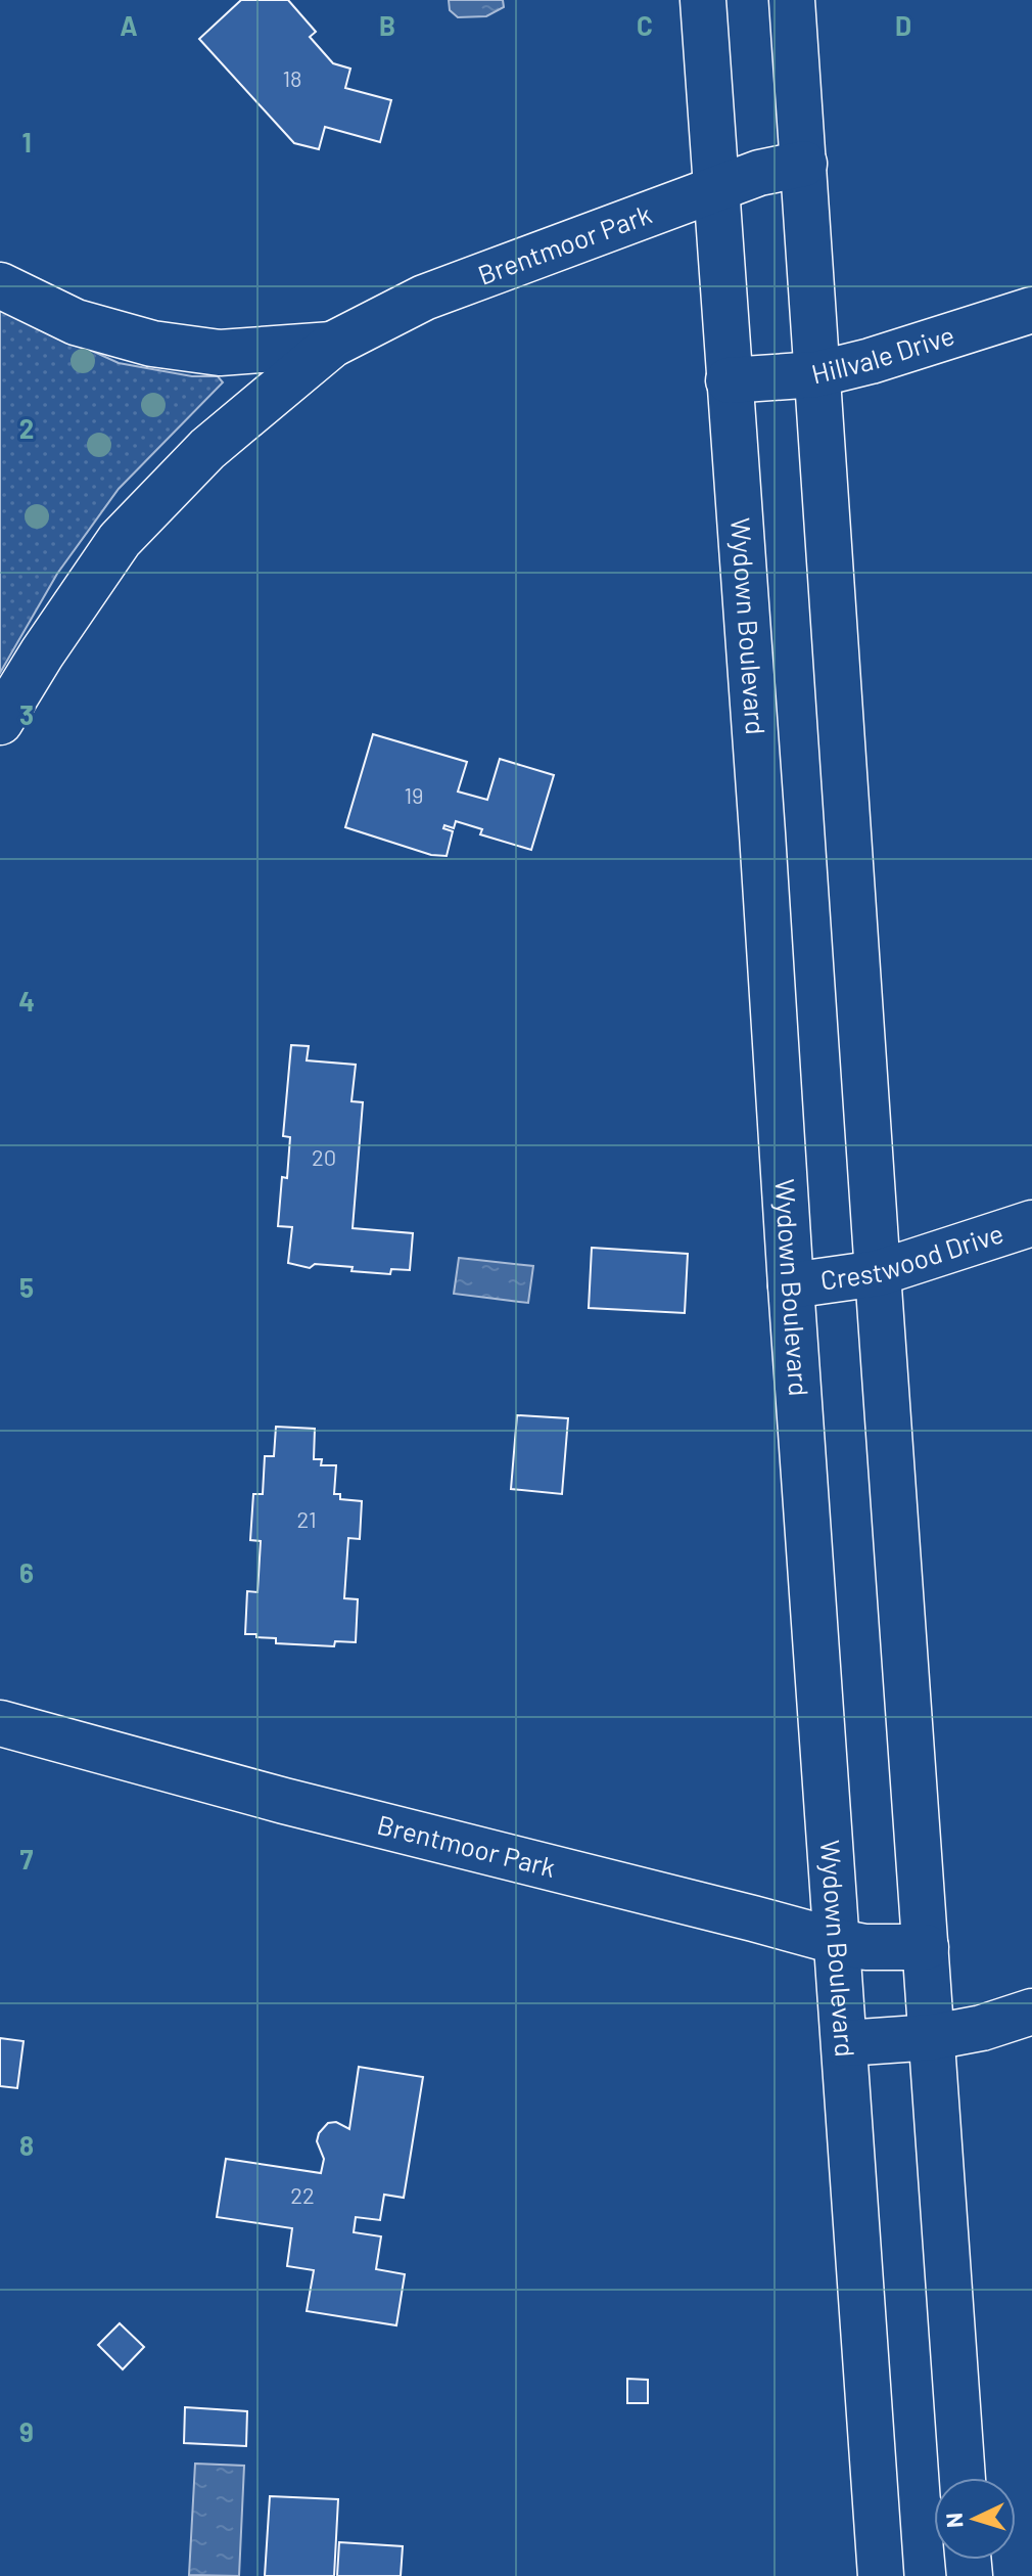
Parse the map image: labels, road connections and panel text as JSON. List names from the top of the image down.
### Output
{
  "streets": {
    "street": [
      "Brentmoor Park",
      "Hillvale Drive",
      "Wydown Boulevard",
      "Crestwood Drive"
    ]
  },
  "crossings": [
    ["Brentmoor Park", "Wydown Boulevard"],
    ["Hillvale Drive", "Wydown Boulevard"],
    ["Wydown Boulevard", "Crestwood Drive"]
  ],
  "house_numbers": [
    "18",
    "19",
    "20",
    "21",
    "22"
  ],
  "north": "left",
  "grid": {
    "columns": [
      "A",
      "B",
      "C",
      "D"
    ],
    "rows": [
      "1",
      "2",
      "3",
      "4",
      "5",
      "6",
      "7",
      "8",
      "9"
    ]
  }
}
